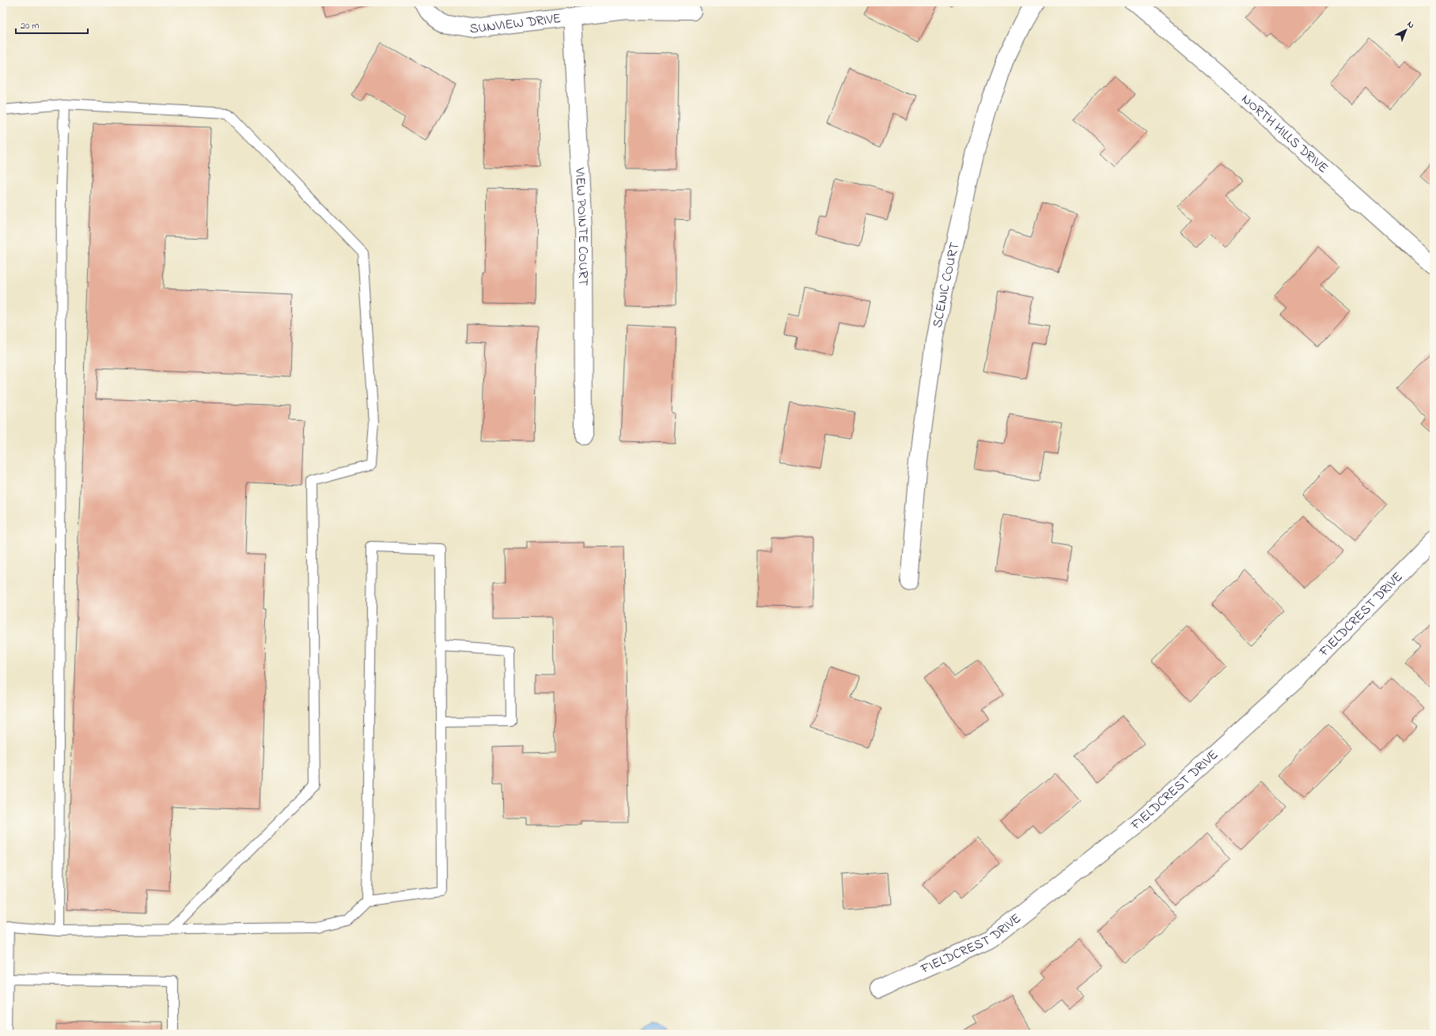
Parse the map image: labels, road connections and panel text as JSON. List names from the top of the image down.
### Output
{
  "streets": {
    "street": [
      "SUNVIEW DRIVE",
      "NORTH HILLS DRIVE",
      "VIEW POINTE COURT",
      "SCENIC COURT",
      "FIELDCREST DRIVE"
    ]
  },
  "crossings": [
    ["SUNVIEW DRIVE", "VIEW POINTE COURT"]
  ],
  "scale_bar": "20 m",
  "north": "top right"
}
